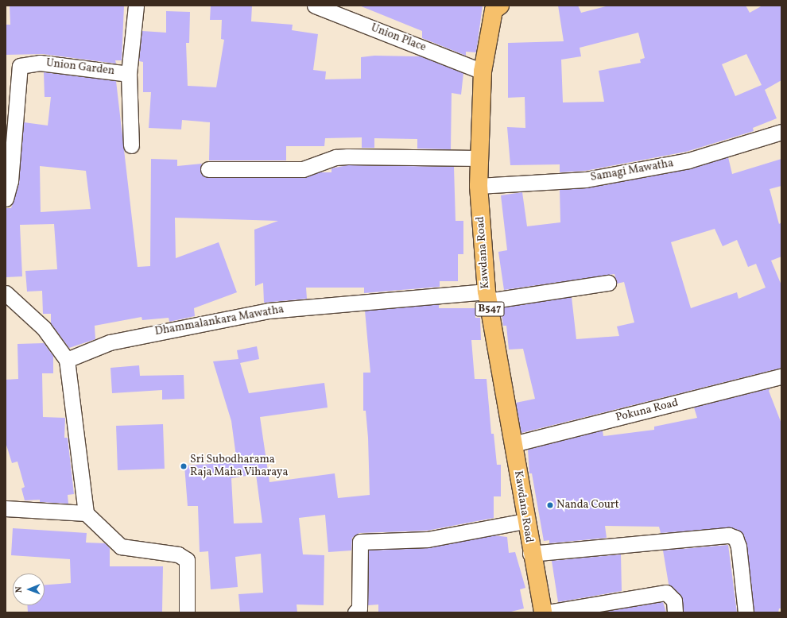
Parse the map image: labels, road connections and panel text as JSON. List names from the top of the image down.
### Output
{
  "streets": {
    "main road": ["Kawdana Road", "B547"],
    "street": [
      "Union Place",
      "Union Garden",
      "Samagi Mawatha",
      "Dhammalankara Mawatha",
      "Pokuna Road"
    ]
  },
  "crossings": [
    ["Union Place", "Kawdana Road"],
    ["Samagi Mawatha", "Kawdana Road"],
    ["Kawdana Road", "Dhammalankara Mawatha"],
    ["Kawdana Road", "Pokuna Road"]
  ],
  "places": ["Sri Subodharama Raja Maha Viharaya", "Nanda Court"],
  "north": "left"
}
